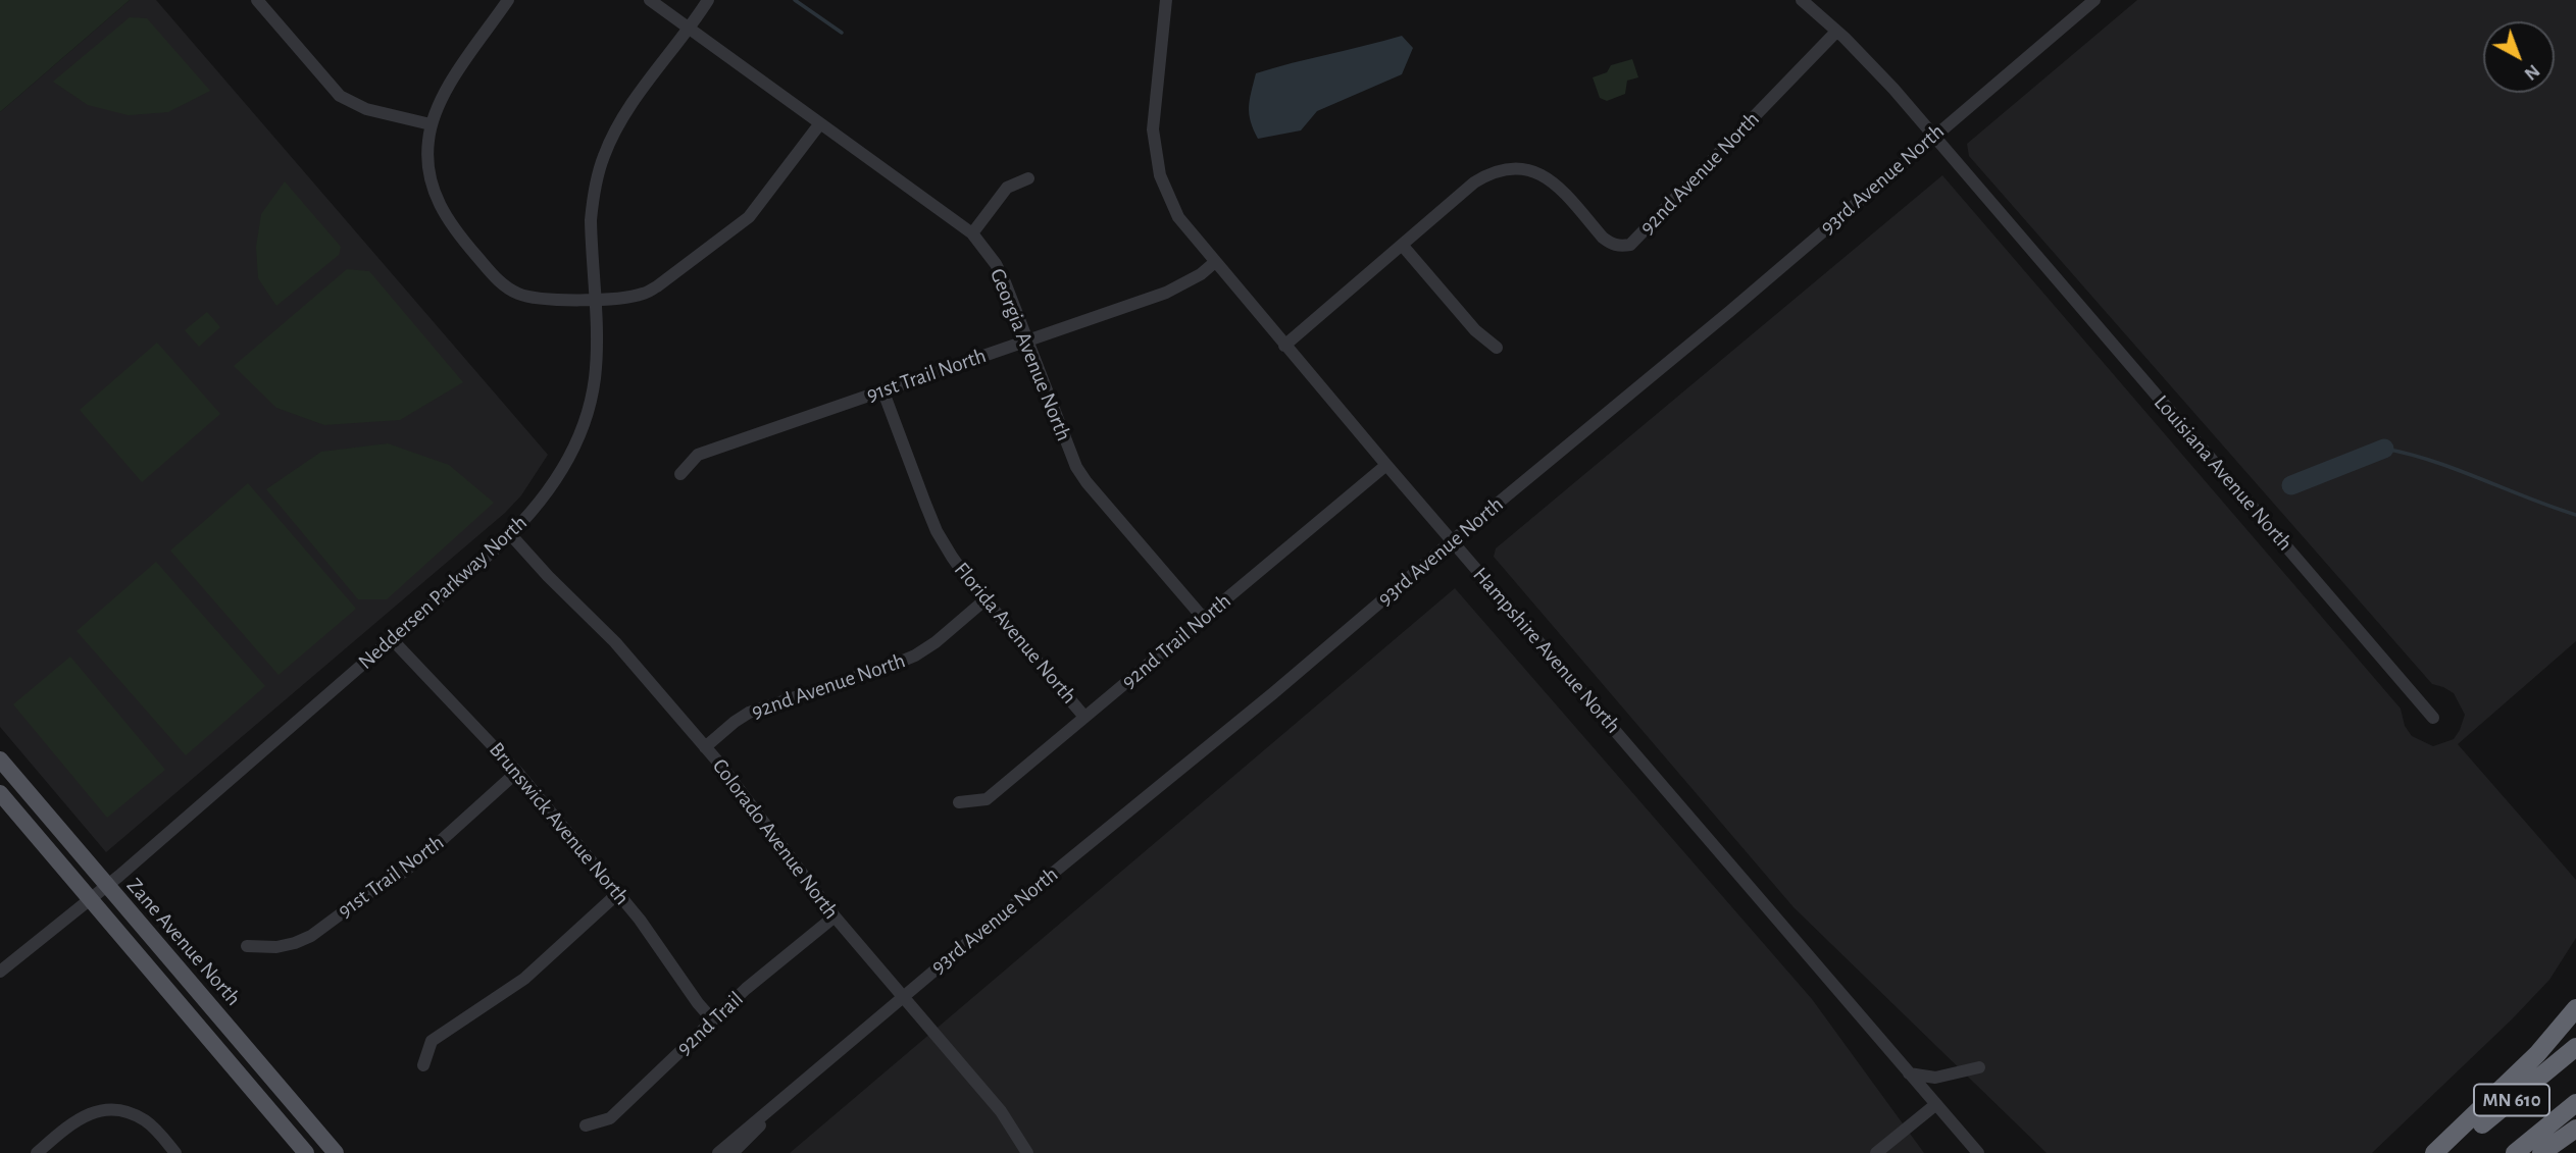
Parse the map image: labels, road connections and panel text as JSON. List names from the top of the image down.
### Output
{
  "streets": {
    "highway": ["MN 610"],
    "main road": ["Zane Avenue North"],
    "street": [
      "92nd Avenue North",
      "93rd Avenue North",
      "Georgia Avenue North",
      "91st Trail North",
      "Louisiana Avenue North",
      "Neddersen Parkway North",
      "Florida Avenue North",
      "92nd Trail North",
      "Hampshire Avenue North",
      "Brunswick Avenue North",
      "Colorado Avenue North",
      "92nd Trail"
    ]
  },
  "crossings": [
    ["92nd Avenue North", "Florida Avenue North"],
    ["92nd Avenue North", "Hampshire Avenue North"],
    ["92nd Avenue North", "Colorado Avenue North"],
    ["93rd Avenue North", "Louisiana Avenue North"],
    ["93rd Avenue North", "Hampshire Avenue North"],
    ["93rd Avenue North", "Colorado Avenue North"],
    ["Georgia Avenue North", "91st Trail North"],
    ["Georgia Avenue North", "Neddersen Parkway North"],
    ["Georgia Avenue North", "92nd Trail North"],
    ["91st Trail North", "Florida Avenue North"],
    ["91st Trail North", "Hampshire Avenue North"],
    ["91st Trail North", "Brunswick Avenue North"],
    ["Neddersen Parkway North", "Brunswick Avenue North"],
    ["Neddersen Parkway North", "Colorado Avenue North"],
    ["Neddersen Parkway North", "Zane Avenue North"],
    ["Florida Avenue North", "92nd Trail North"],
    ["92nd Trail North", "Hampshire Avenue North"],
    ["Brunswick Avenue North", "92nd Trail"],
    ["Colorado Avenue North", "92nd Trail"]
  ],
  "north": "bottom right"
}
